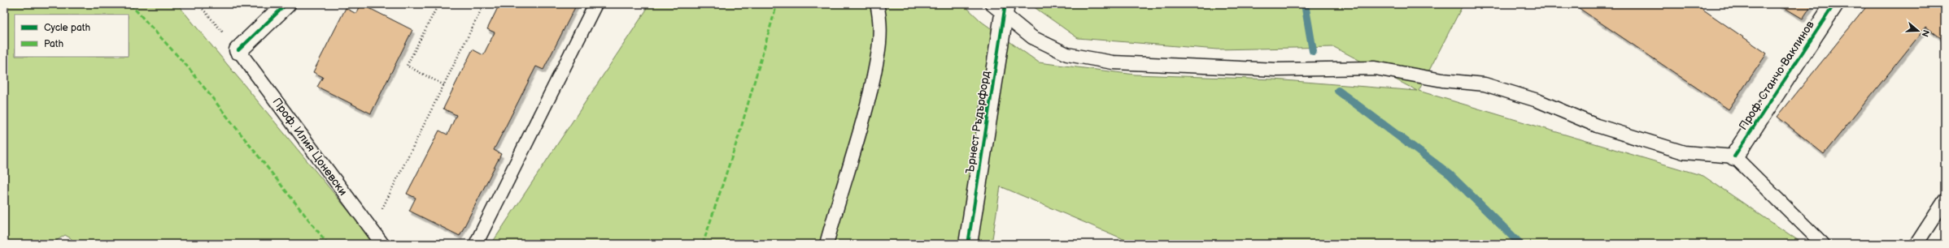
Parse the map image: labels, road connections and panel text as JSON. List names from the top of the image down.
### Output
{
  "streets": {
    "street": ["Проф. Станчо Ваклинов", "Ърнест Ръдърфорд"],
    "lane": ["Проф. Илия Цоневски"]
  },
  "legend": ["Cycle path", "Path"],
  "north": "right"
}
